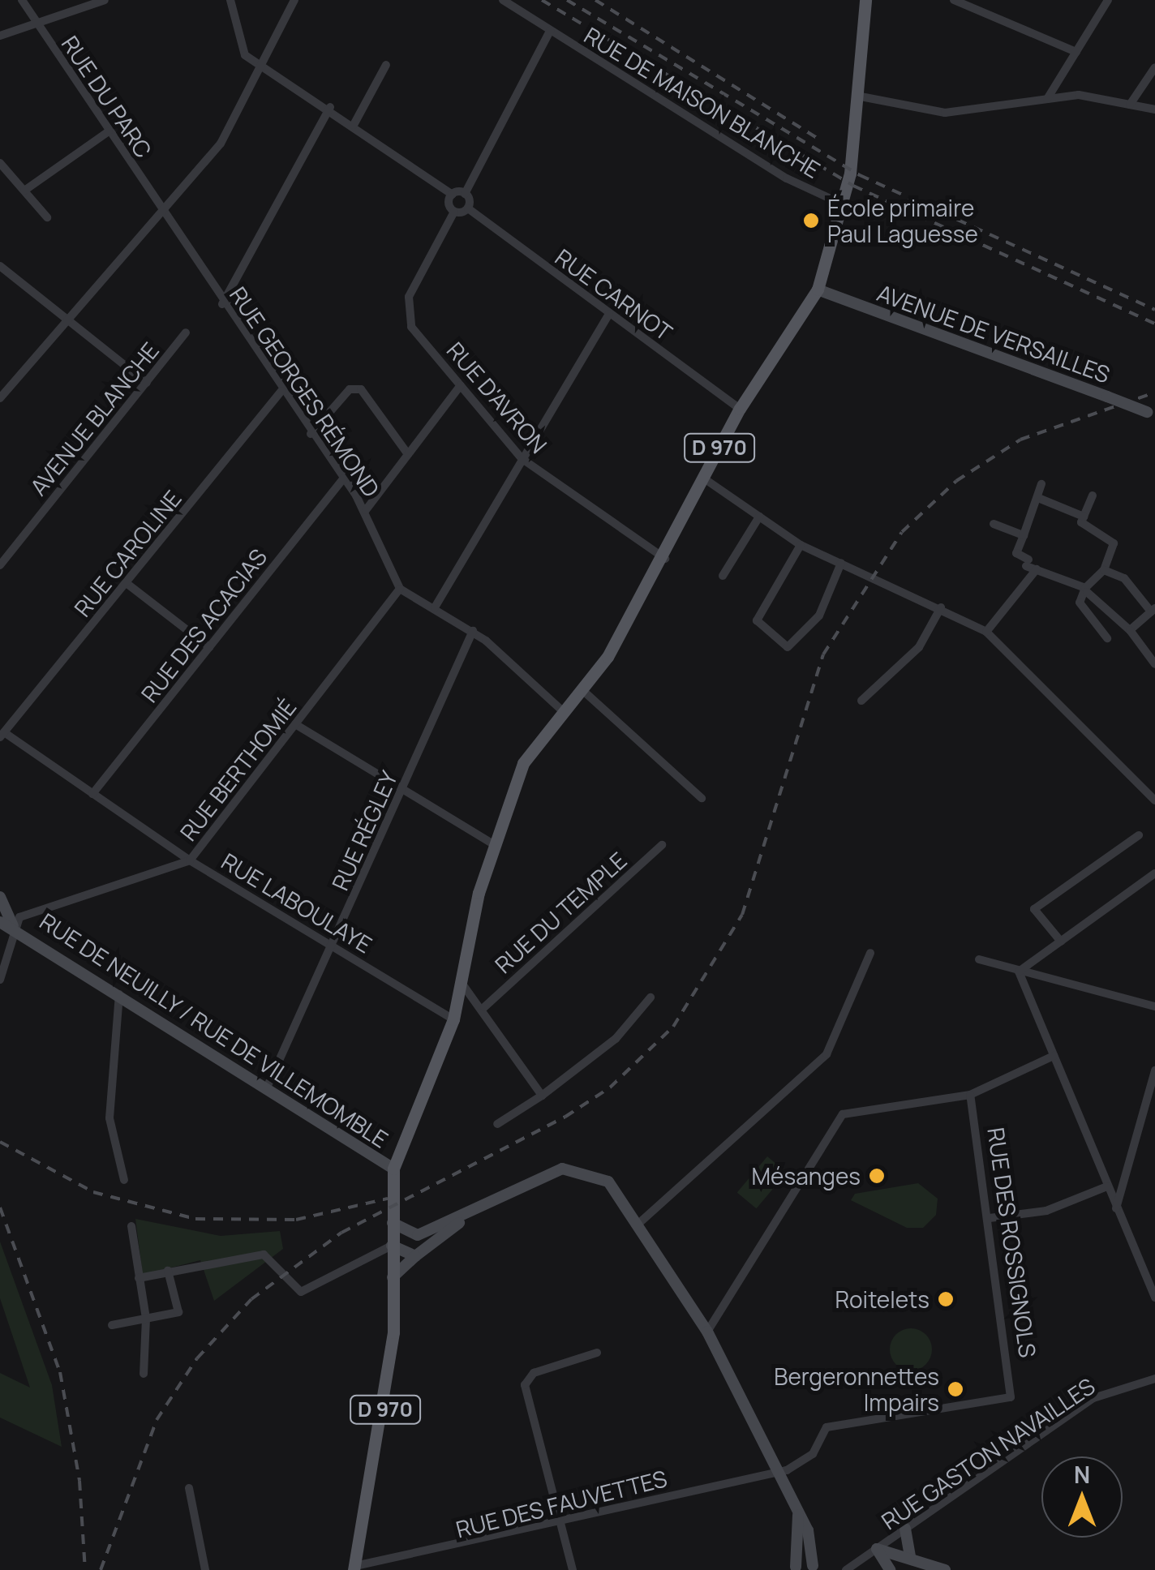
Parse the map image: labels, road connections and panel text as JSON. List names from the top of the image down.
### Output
{
  "streets": {
    "main road": ["D 970"],
    "street": [
      "RUE DU PARC",
      "RUE DE MAISON BLANCHE",
      "RUE CARNOT",
      "AVENUE DE VERSAILLES",
      "RUE GEORGES RÉMOND",
      "RUE D'AVRON",
      "AVENUE BLANCHE",
      "RUE CAROLINE",
      "RUE DES ACACIAS",
      "RUE BERTHOMIÉ",
      "RUE RÉGLEY",
      "RUE LABOULAYE",
      "RUE DU TEMPLE",
      "RUE DE NEUILLY / RUE DE VILLEMOMBLE",
      "RUE DES ROSSIGNOLS",
      "RUE GASTON NAVAILLES",
      "RUE DES FAUVETTES"
    ]
  },
  "crossings": [
    ["RUE DU PARC", "RUE GEORGES RÉMOND"],
    ["RUE DE MAISON BLANCHE", "D 970"],
    ["RUE CARNOT", "D 970"],
    ["AVENUE DE VERSAILLES", "D 970"],
    ["RUE GEORGES RÉMOND", "RUE CAROLINE"],
    ["RUE GEORGES RÉMOND", "RUE DES ACACIAS"],
    ["RUE GEORGES RÉMOND", "RUE BERTHOMIÉ"],
    ["RUE D'AVRON", "D 970"],
    ["D 970", "RUE LABOULAYE"],
    ["D 970", "RUE DE NEUILLY / RUE DE VILLEMOMBLE"],
    ["D 970", "RUE DES FAUVETTES"],
    ["RUE CAROLINE", "RUE LABOULAYE"],
    ["RUE DES ACACIAS", "RUE LABOULAYE"],
    ["RUE BERTHOMIÉ", "RUE LABOULAYE"],
    ["RUE BERTHOMIÉ", "RUE DE NEUILLY / RUE DE VILLEMOMBLE"],
    ["RUE RÉGLEY", "RUE LABOULAYE"],
    ["RUE RÉGLEY", "RUE DE NEUILLY / RUE DE VILLEMOMBLE"],
    ["RUE DES ROSSIGNOLS", "RUE DES FAUVETTES"]
  ],
  "places": [
    "École primaire Paul Laguesse",
    "Mésanges",
    "Roitelets",
    "Bergeronnettes Impairs"
  ],
  "north": "top"
}
